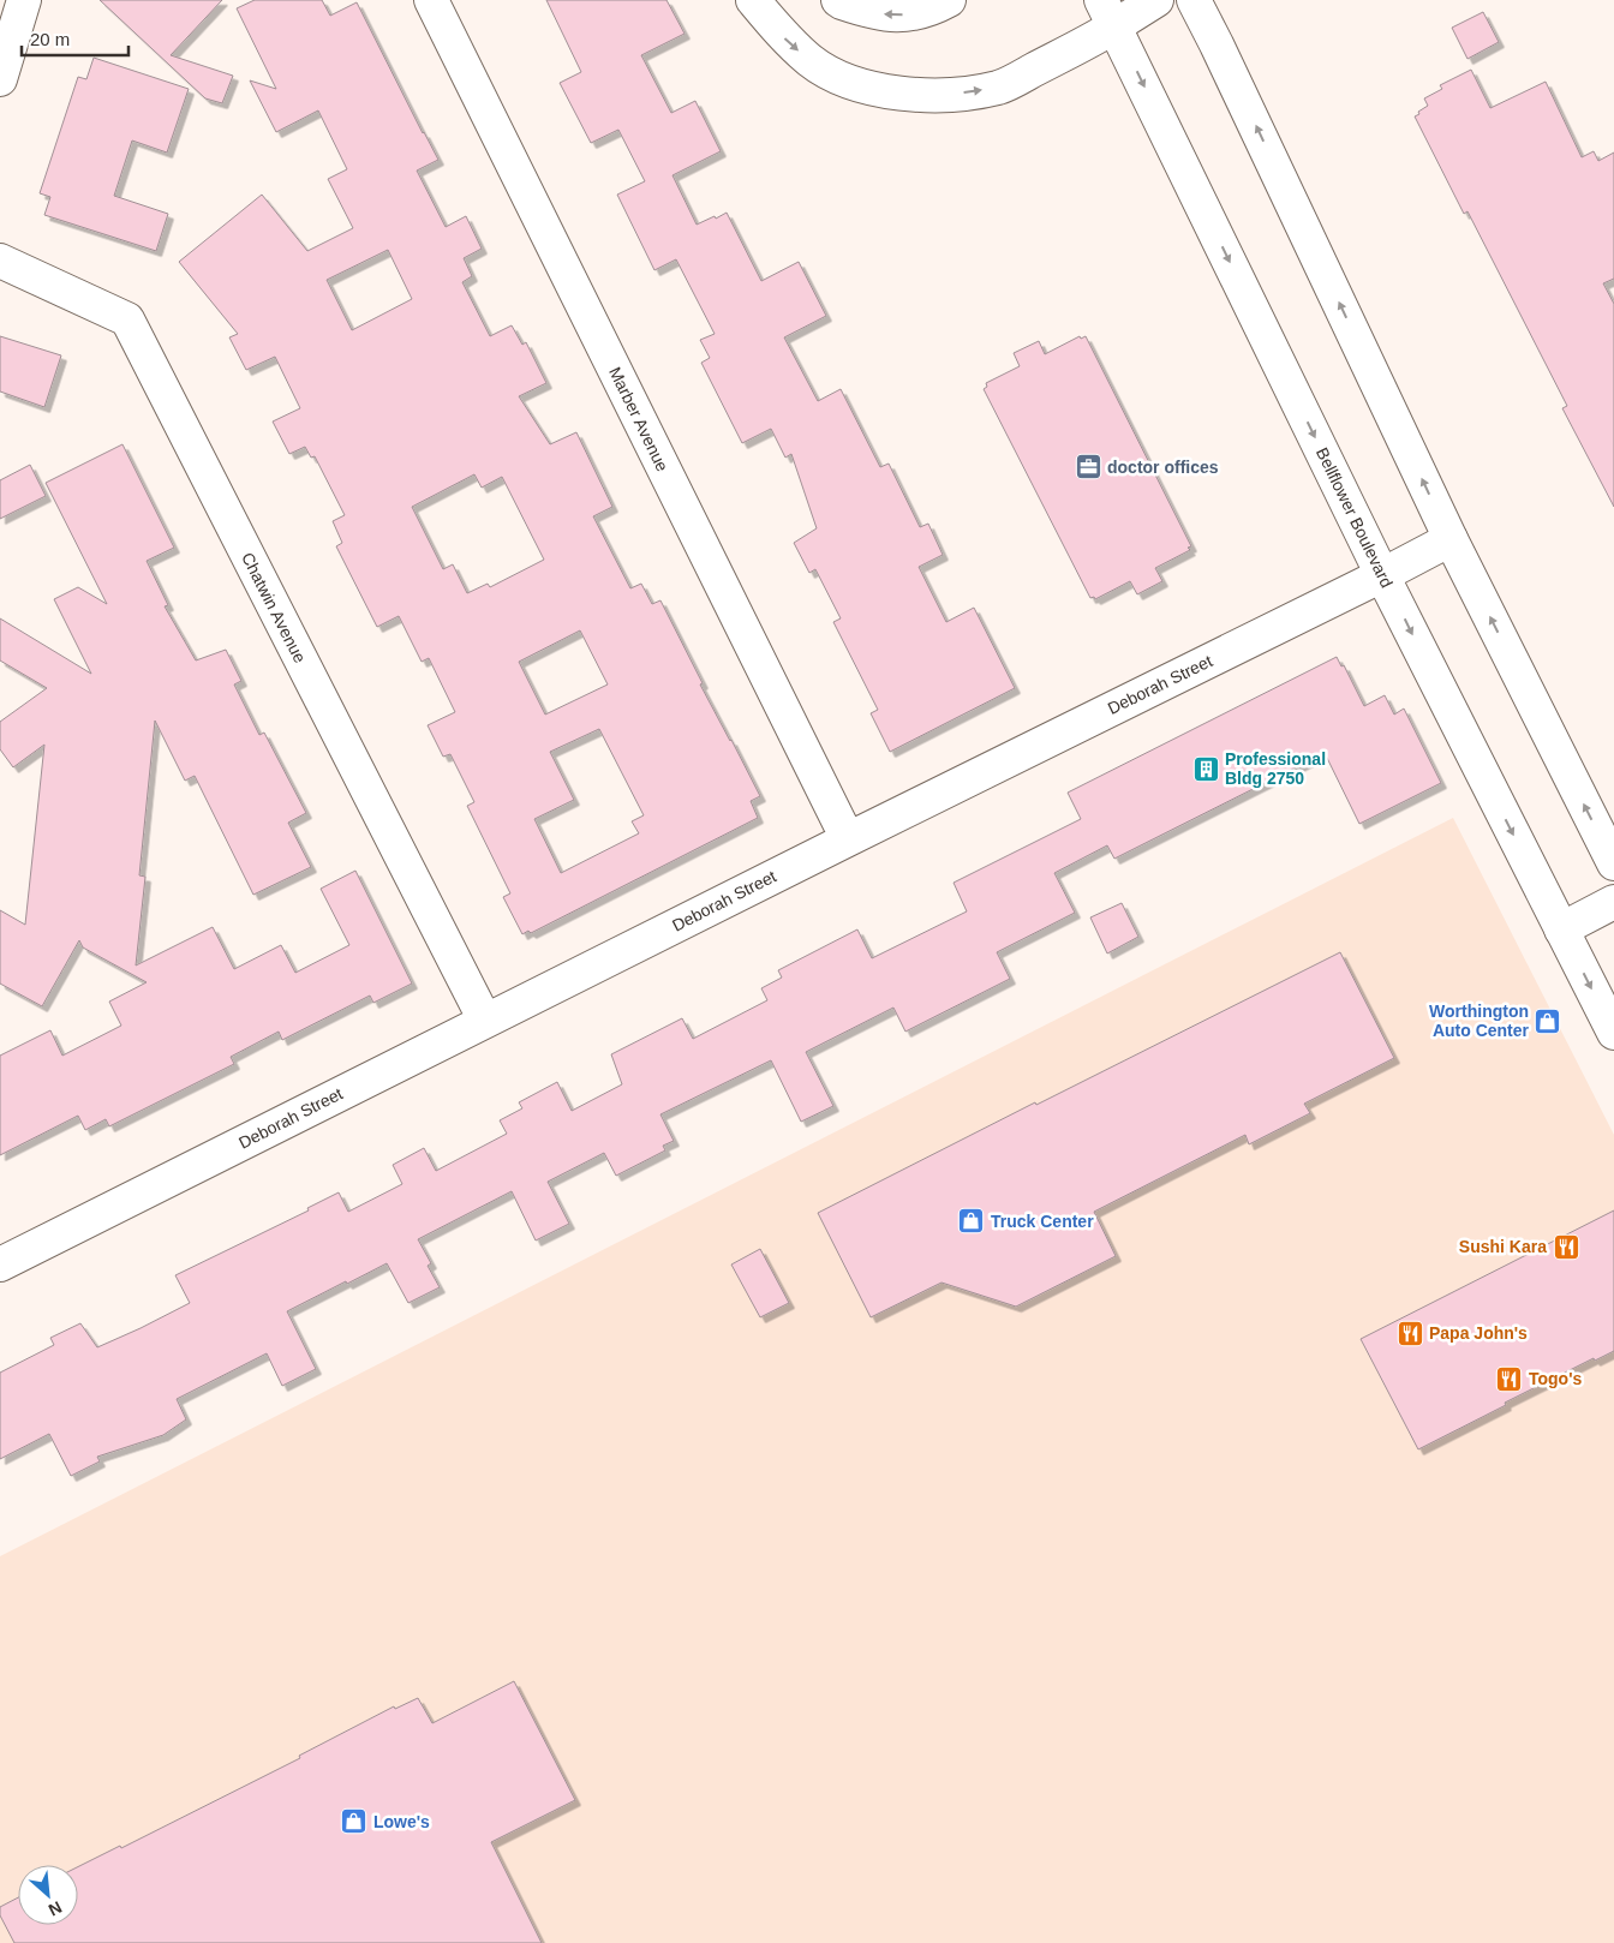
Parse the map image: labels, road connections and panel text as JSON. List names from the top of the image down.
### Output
{
  "streets": {
    "main road": [
      "Marber Avenue",
      "Bellflower Boulevard",
      "Chatwin Avenue",
      "Deborah Street"
    ]
  },
  "crossings": [
    ["Marber Avenue", "Deborah Street"],
    ["Bellflower Boulevard", "Deborah Street"],
    ["Chatwin Avenue", "Deborah Street"]
  ],
  "places": {
    "office": ["doctor offices"],
    "building": ["Professional Bldg 2750"],
    "shop": ["Worthington Auto Center", "Truck Center", "Lowe's"],
    "restaurant": ["Sushi Kara", "Papa John's", "Togo's"]
  },
  "scale_bar": "20 m",
  "north": "bottom right"
}
